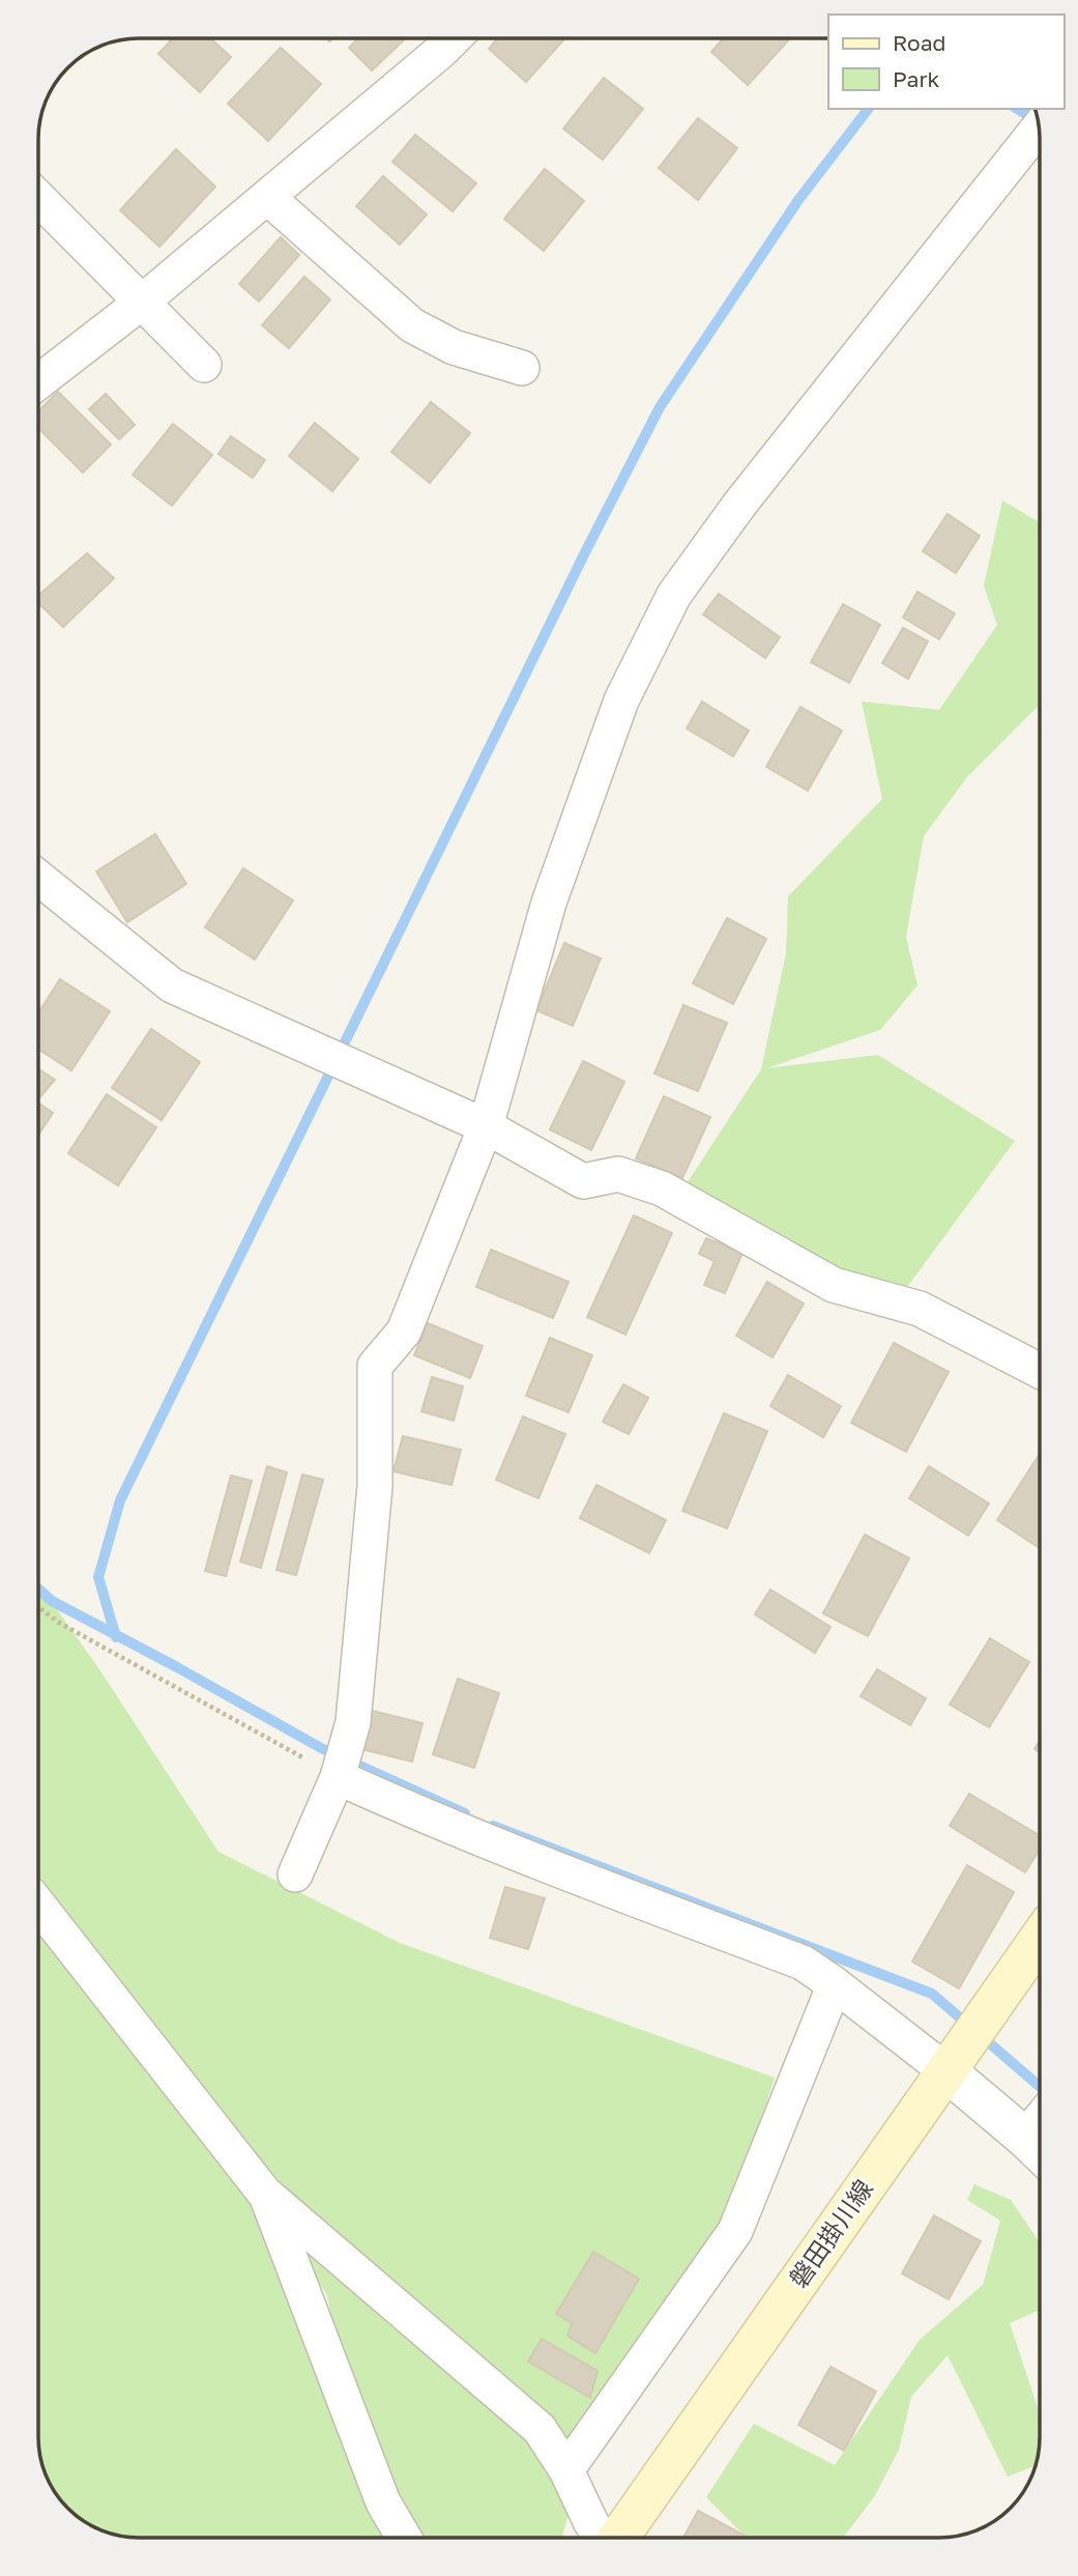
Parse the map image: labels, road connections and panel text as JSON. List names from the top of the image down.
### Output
{
  "streets": {
    "main road": ["磐田掛川線"]
  },
  "legend": ["Road", "Park"]
}
